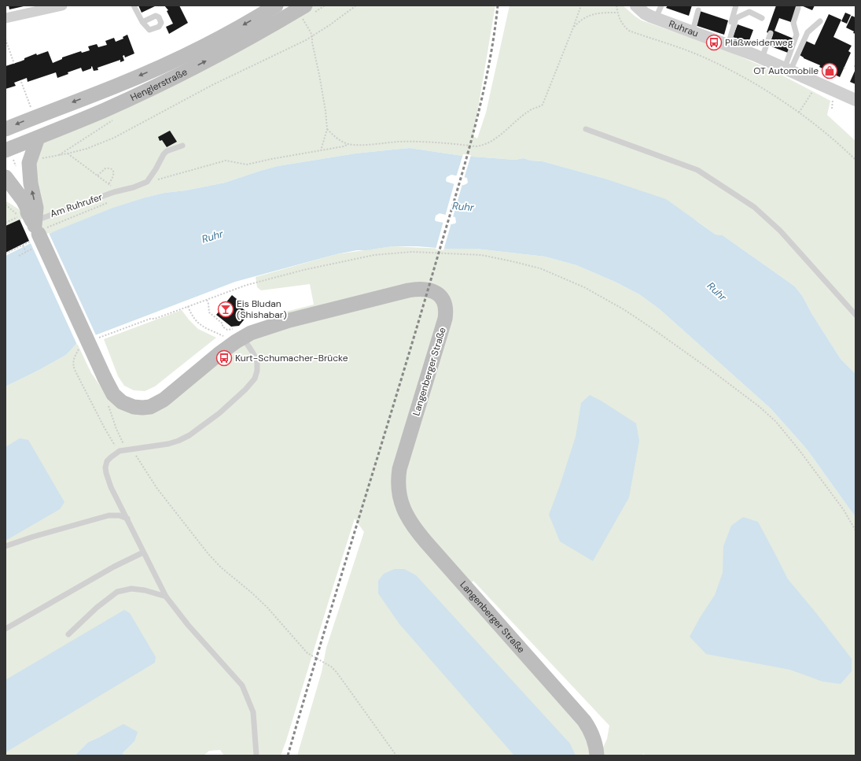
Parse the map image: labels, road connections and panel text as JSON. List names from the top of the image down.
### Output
{
  "streets": {
    "main road": ["Henglerstraße", "Langenberger Straße"],
    "street": ["Ruhrau"],
    "lane": ["Am Ruhrufer"]
  },
  "crossings": [
    ["Am Ruhrufer", "Langenberger Straße"]
  ],
  "water": ["Ruhr"],
  "places": {
    "bus stop": ["Pläßweidenweg", "Kurt-Schumacher-Brücke"],
    "shop": ["OT Automobile"],
    "bar": ["Eis Bludan (Shishabar)"]
  }
}
